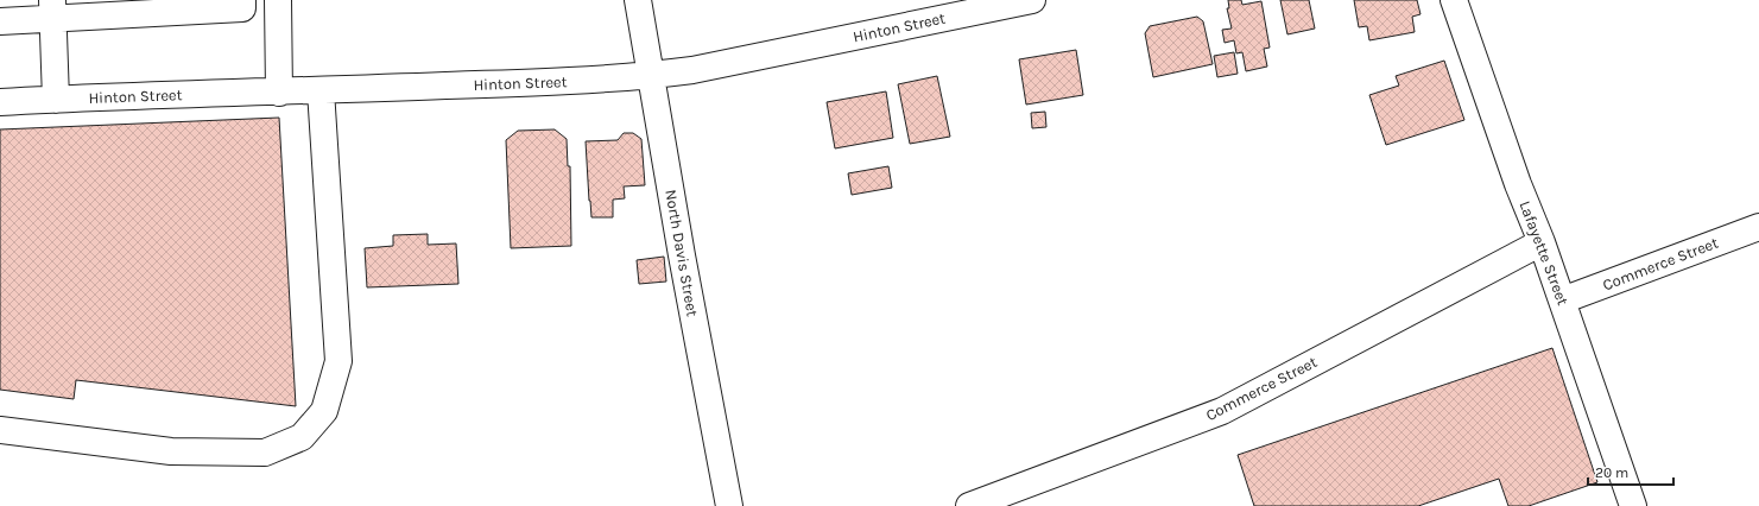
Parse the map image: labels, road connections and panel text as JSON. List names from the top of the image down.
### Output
{
  "streets": {
    "street": [
      "Hinton Street",
      "North Davis Street",
      "Lafayette Street",
      "Commerce Street"
    ]
  },
  "crossings": [
    ["Hinton Street", "North Davis Street"],
    ["Lafayette Street", "Commerce Street"]
  ],
  "scale_bar": "20 m"
}
